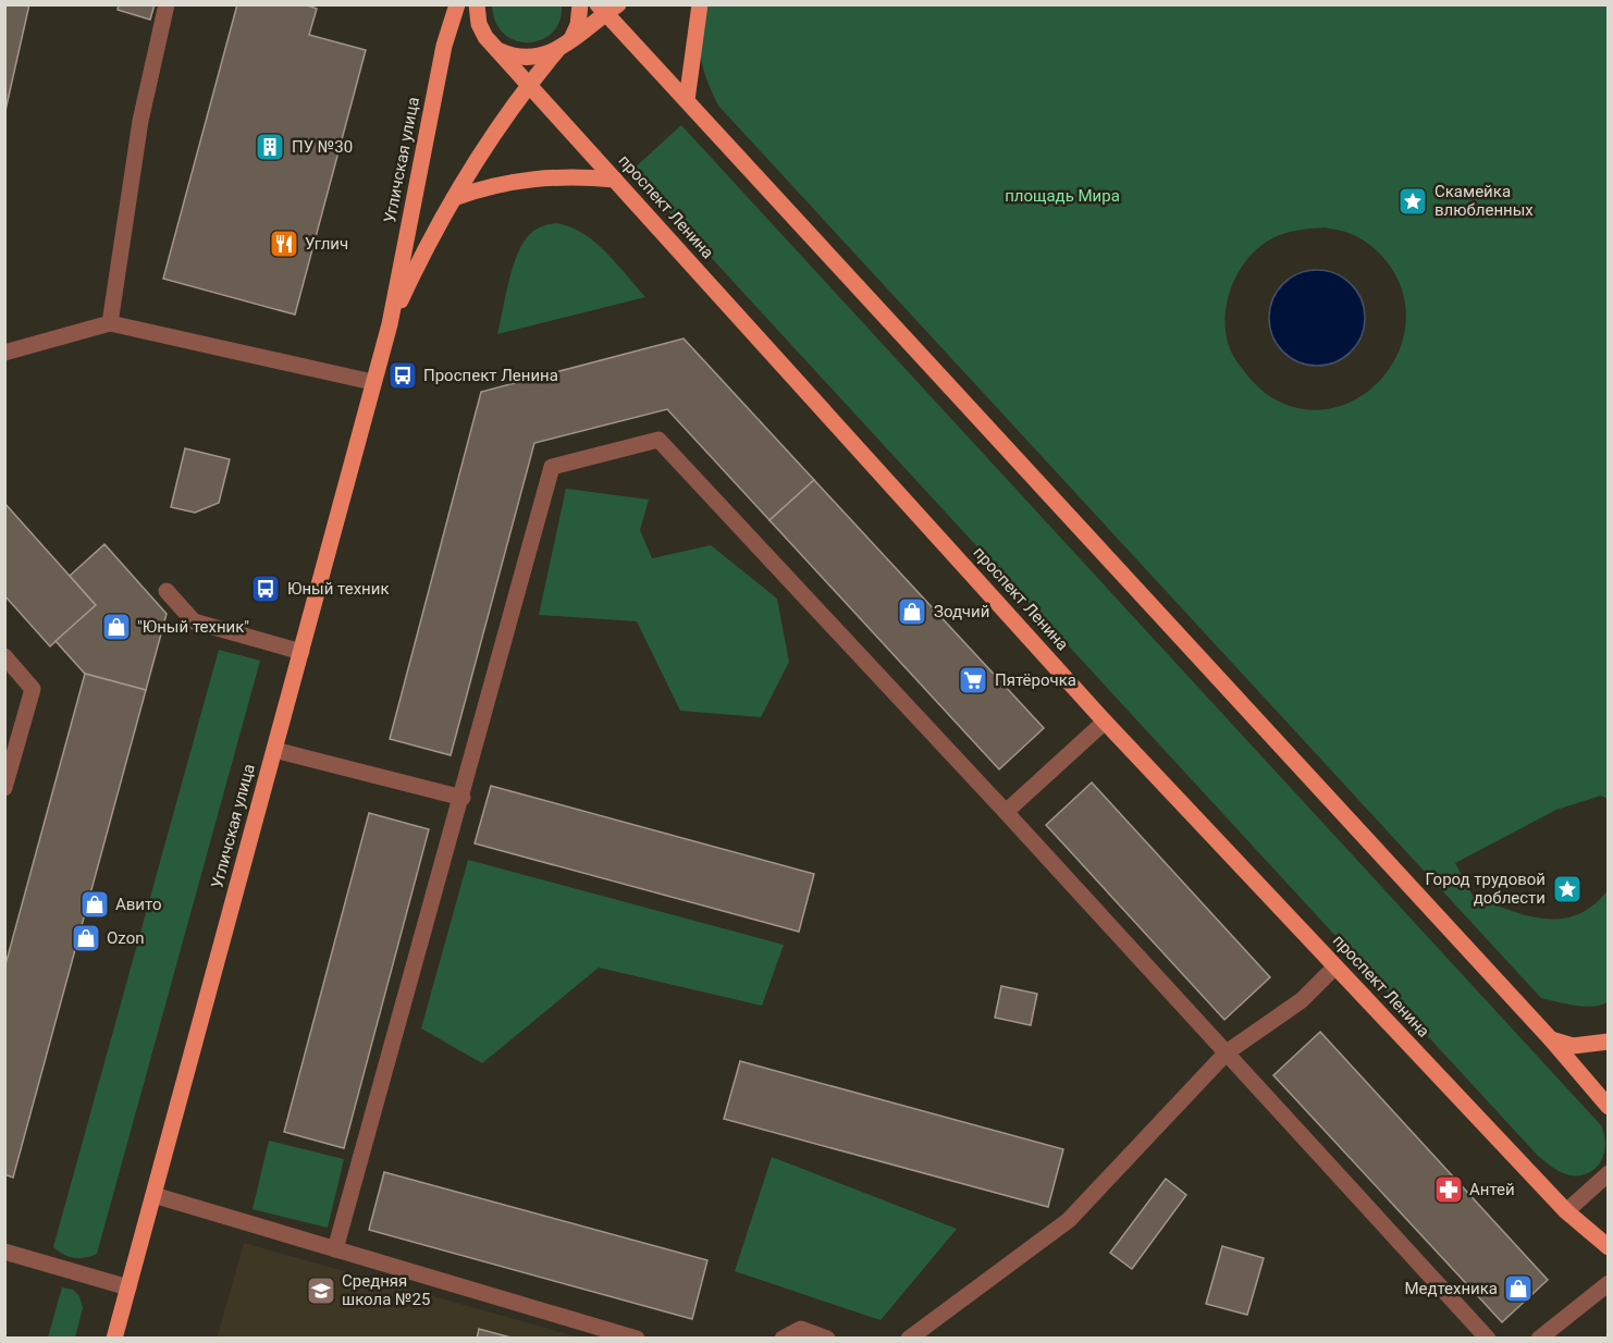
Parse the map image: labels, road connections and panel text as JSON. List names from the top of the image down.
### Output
{
  "streets": {
    "main road": ["Угличская улица", "проспект Ленина"]
  },
  "crossings": [
    ["Угличская улица", "проспект Ленина"]
  ],
  "parks": ["площадь Мира"],
  "places": {
    "building": ["ПУ №30"],
    "place": ["Скамейка влюбленных", "Город трудовой доблести"],
    "restaurant": ["Углич"],
    "bus stop": ["Проспект Ленина", "Юный техник"],
    "shop": [
      "Зодчий",
      "\"Юный техник\"",
      "Авито",
      "Ozon",
      "Медтехника"
    ],
    "supermarket": ["Пятёрочка"],
    "pharmacy": ["Антей"],
    "school or university": ["Средняя школа №25"]
  }
}
